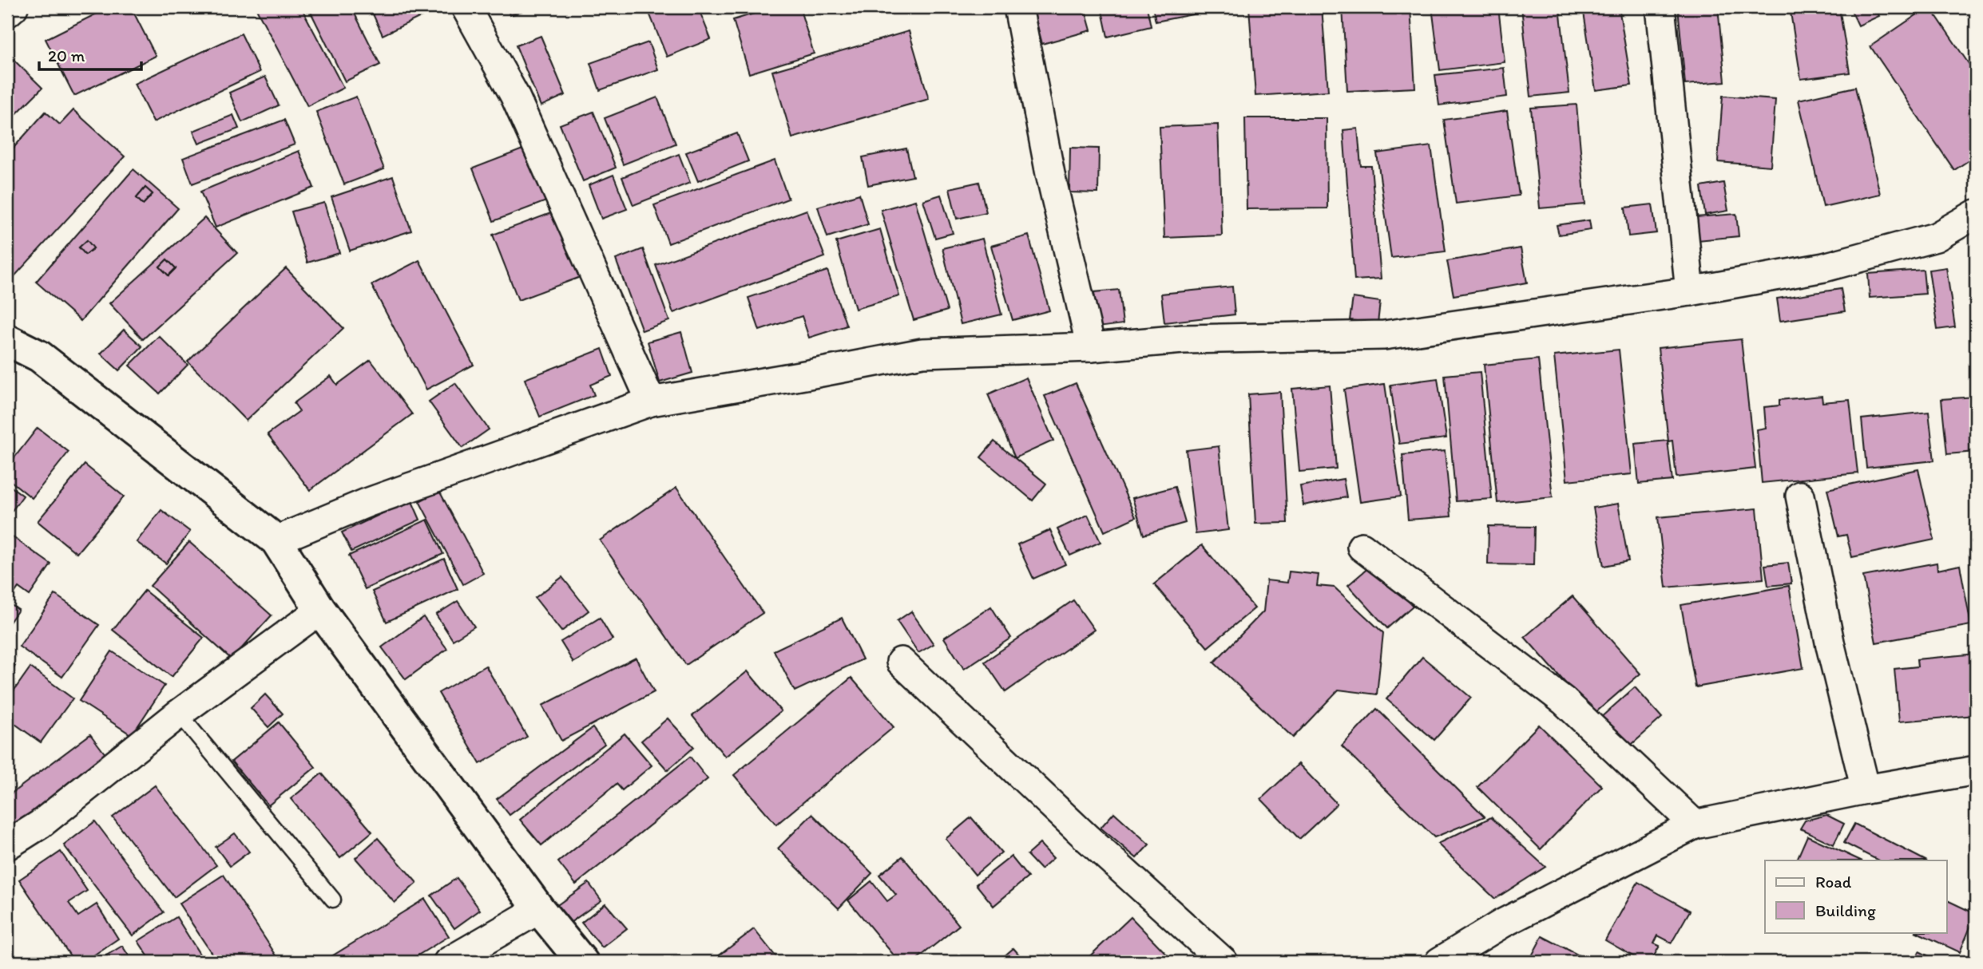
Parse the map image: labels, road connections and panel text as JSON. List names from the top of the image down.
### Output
{
  "legend": ["Road", "Building"],
  "scale_bar": "20 m"
}
